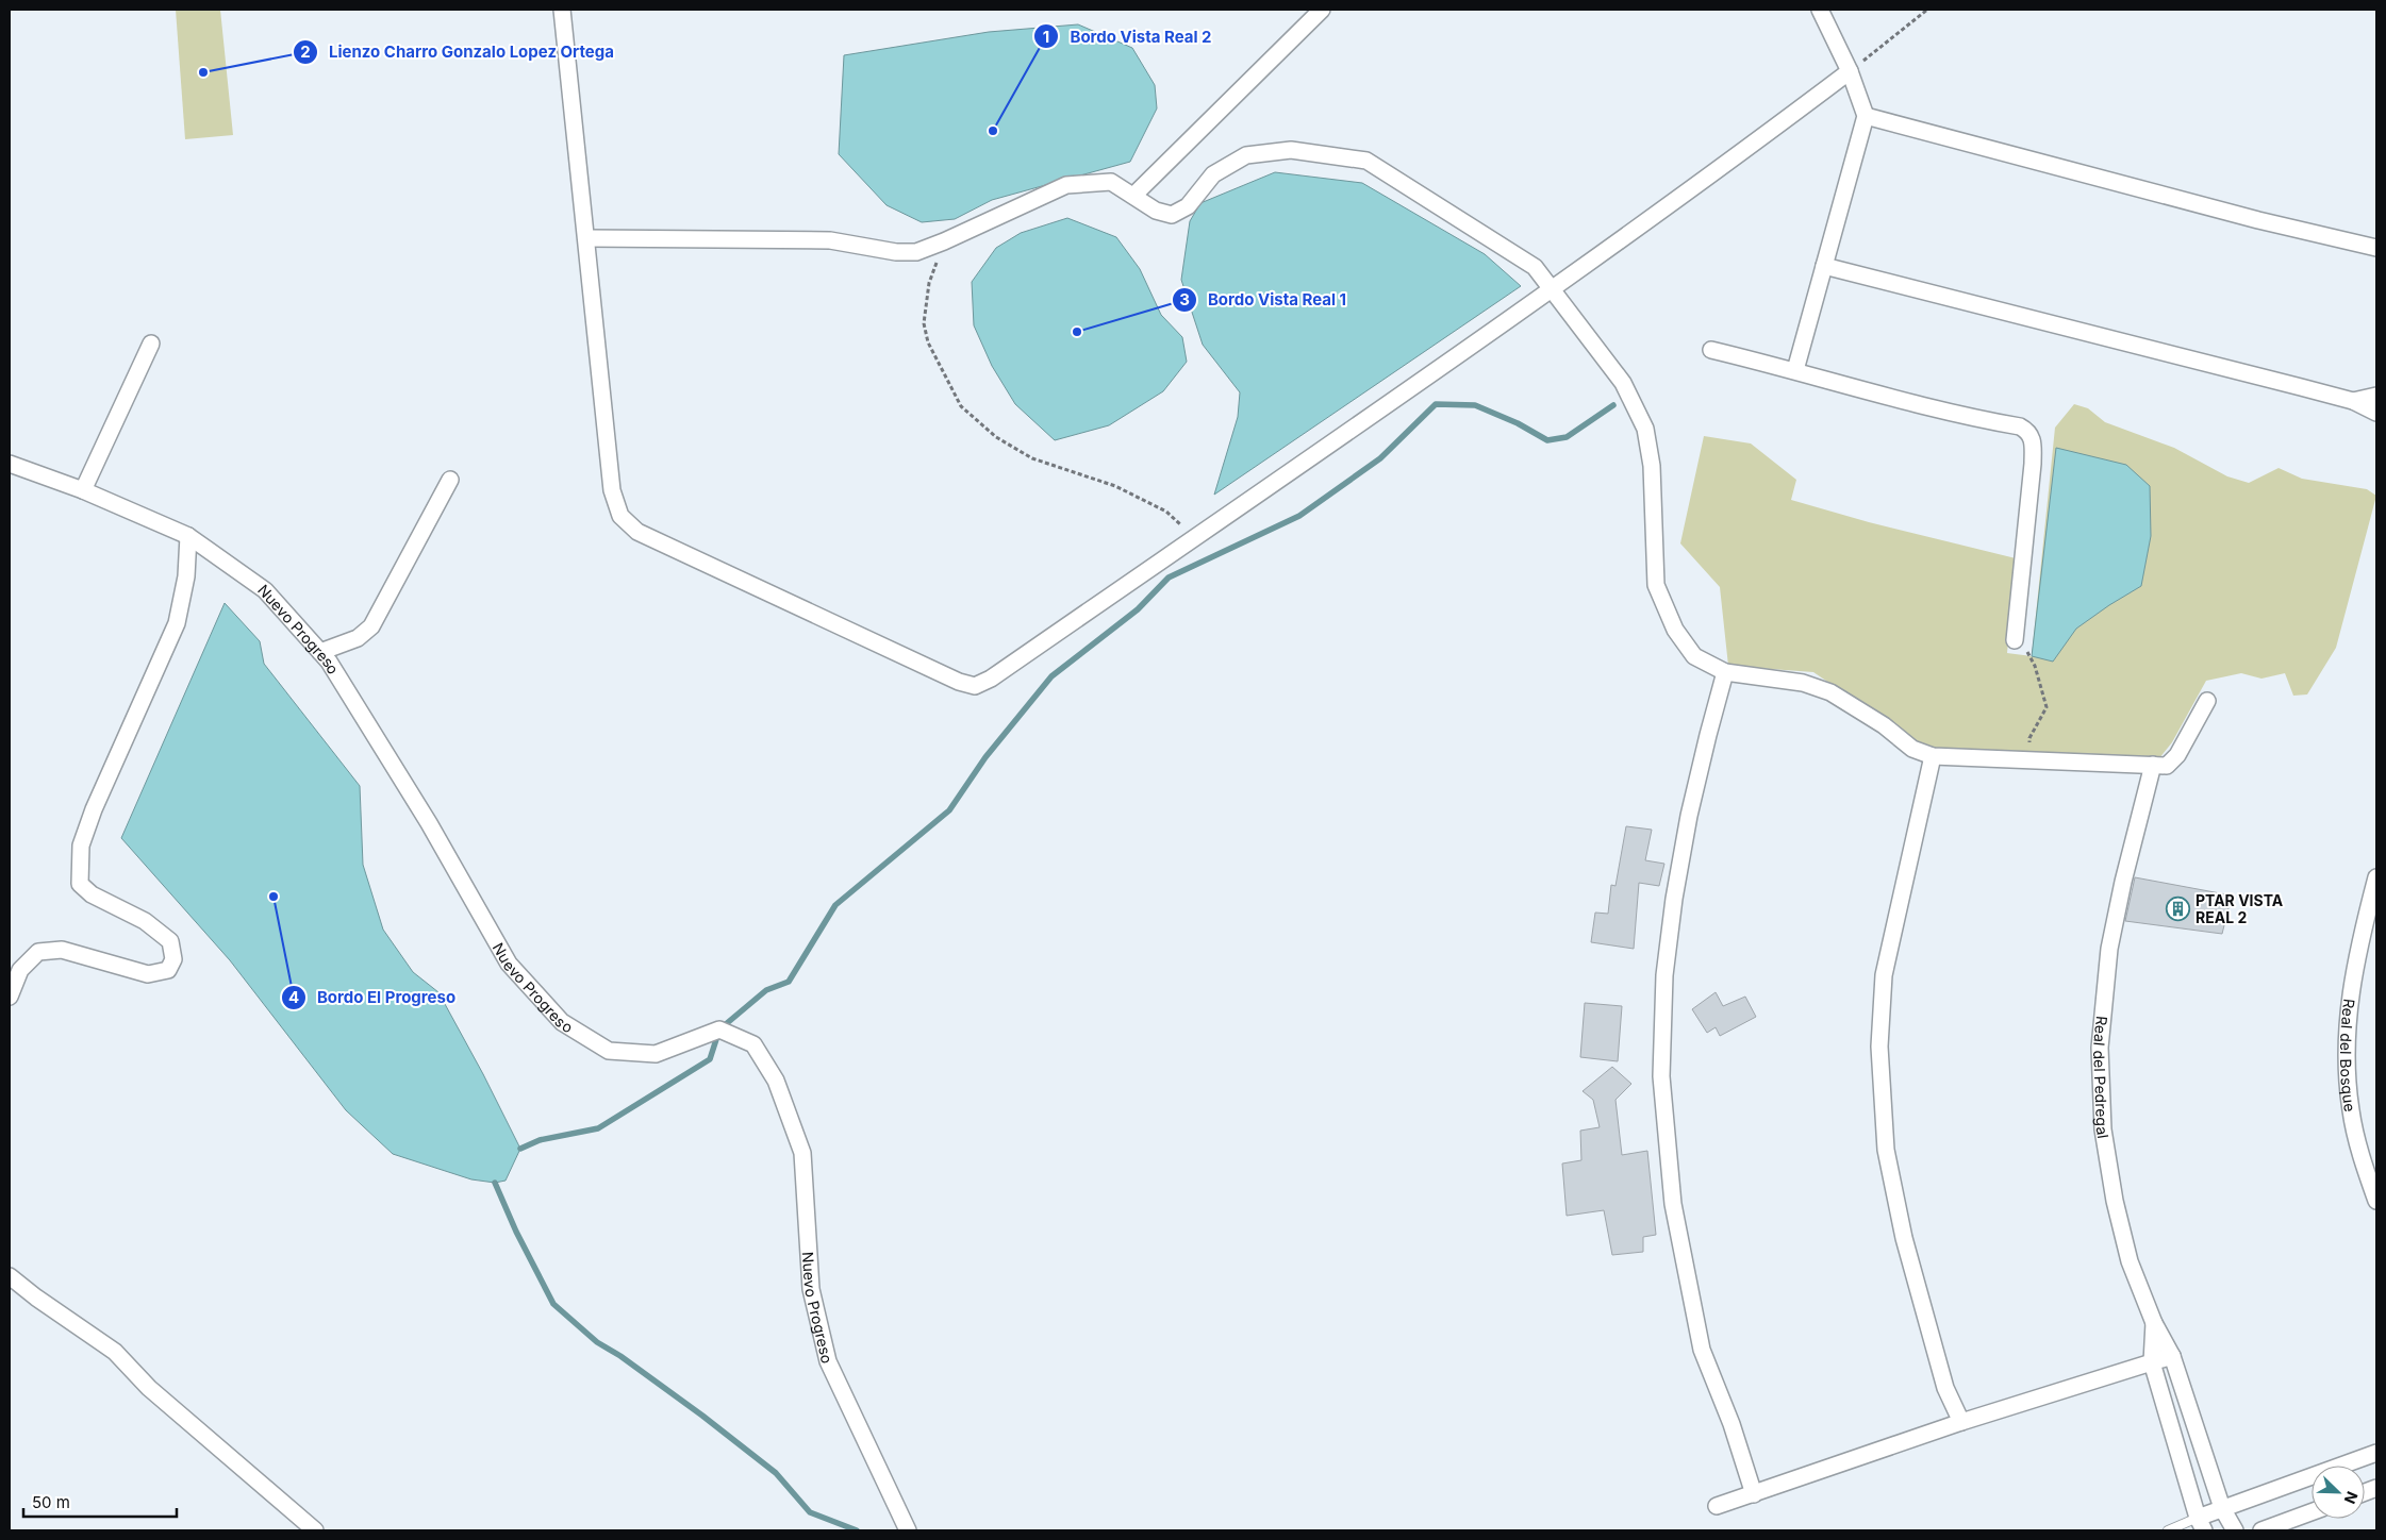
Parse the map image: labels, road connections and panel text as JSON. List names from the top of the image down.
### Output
{
  "streets": {
    "street": ["Nuevo Progreso", "Real del Bosque", "Real del Pedregal"]
  },
  "places": {
    "other": [
      "Lienzo Charro Gonzalo Lopez Ortega",
      "Bordo Vista Real 2",
      "Bordo Vista Real 1",
      "Bordo El Progreso"
    ],
    "building": ["PTAR VISTA REAL 2"]
  },
  "scale_bar": "50 m",
  "north": "bottom right"
}
